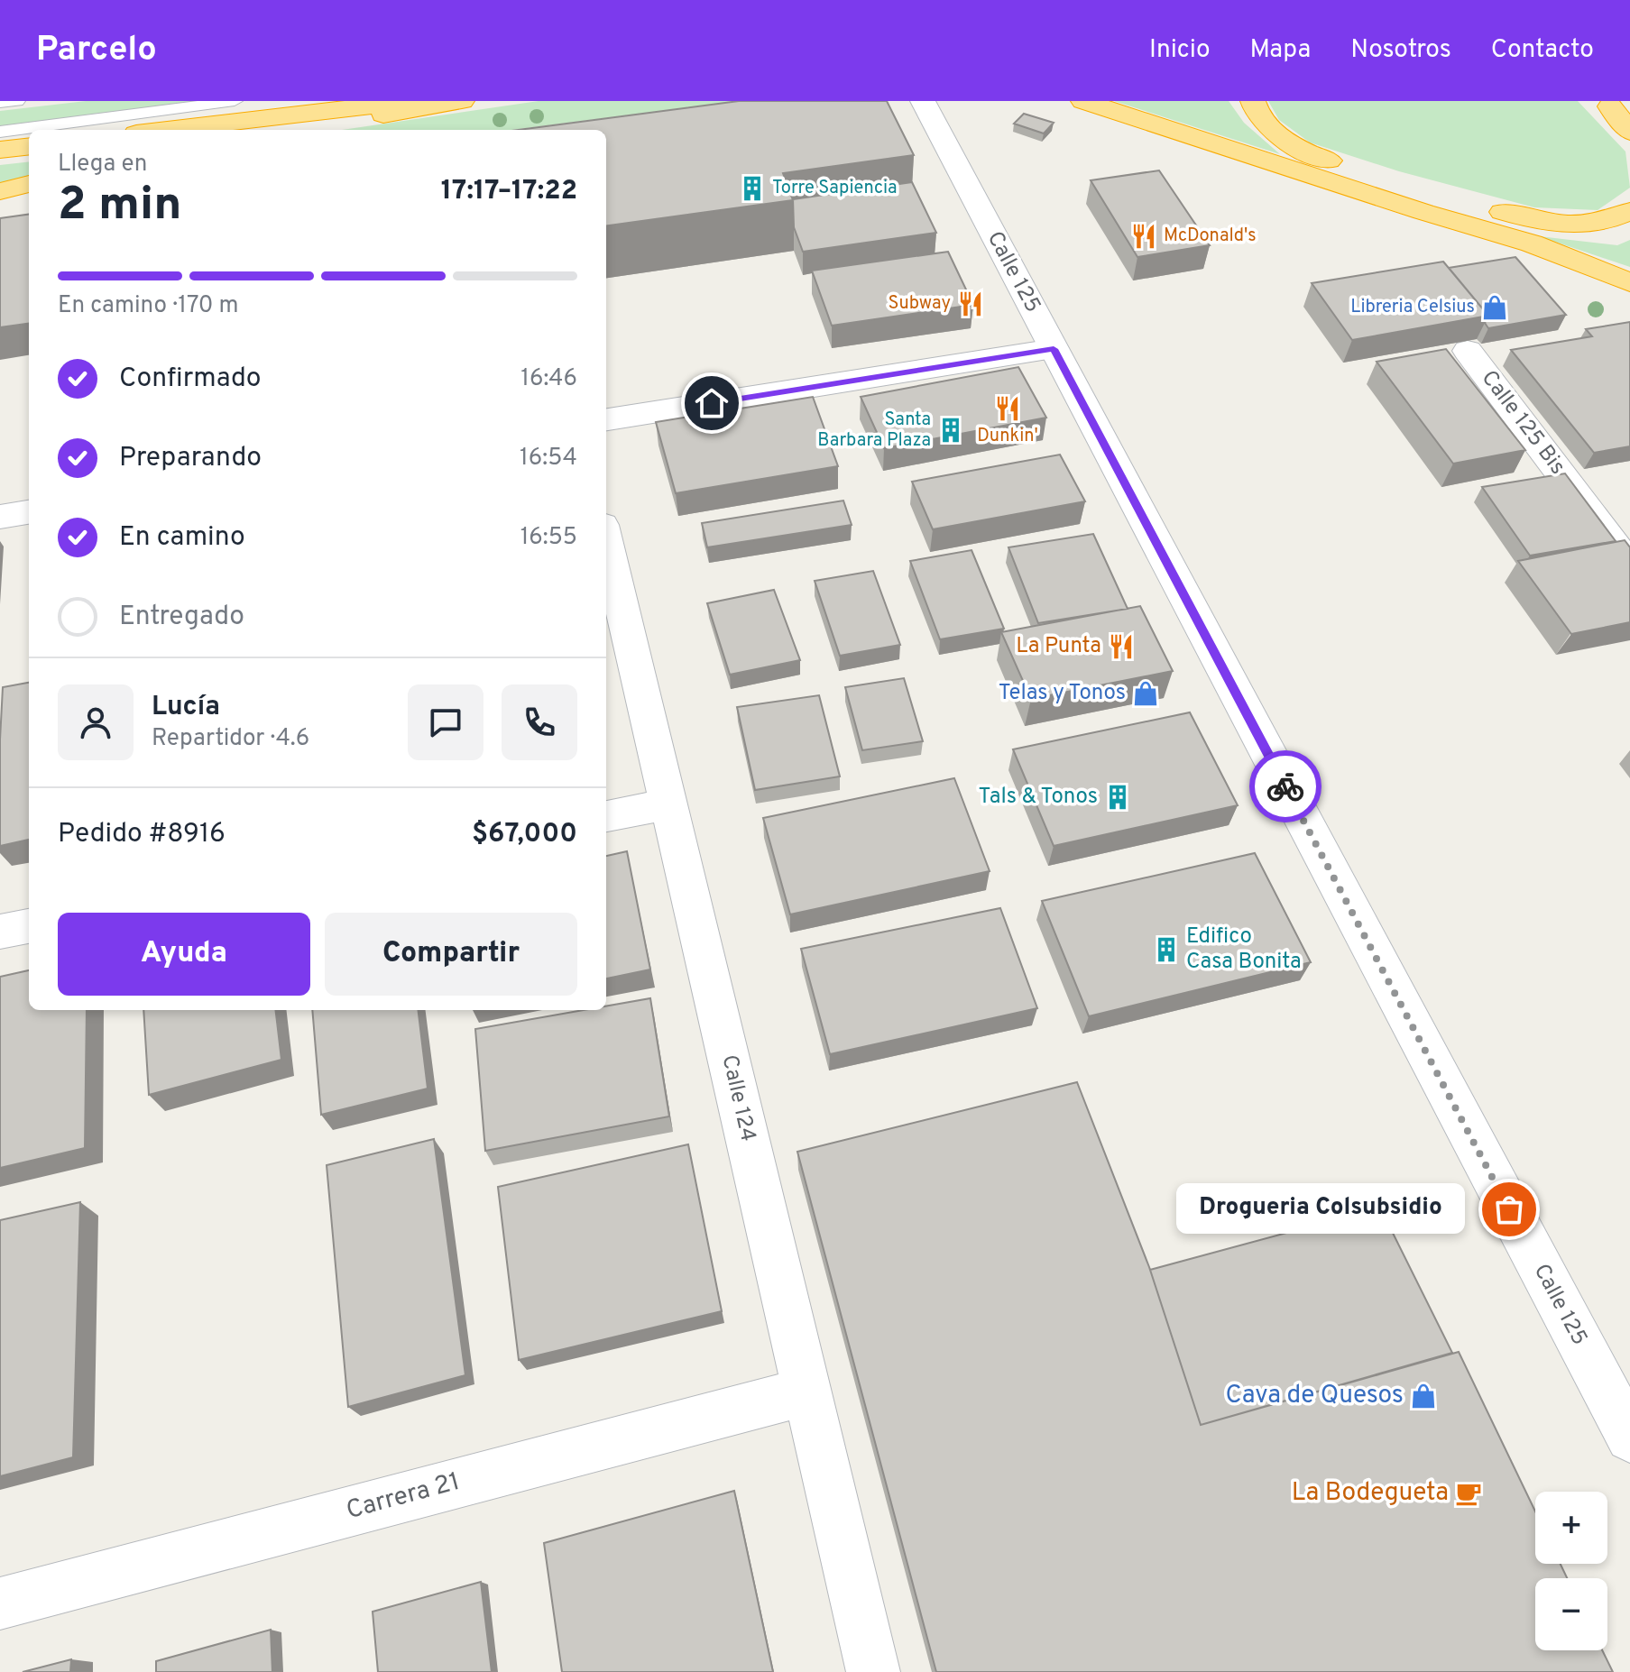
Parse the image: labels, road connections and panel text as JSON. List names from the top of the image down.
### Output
{
  "streets": {
    "street": [
      "Calle 125",
      "Calle 125 Bis",
      "Calle 124",
      "Carrera 21"
    ]
  },
  "crossings": [
    ["Calle 124", "Carrera 21"]
  ],
  "places": {
    "building": [
      "Torre Sapiencia",
      "Santa Barbara Plaza",
      "Tals & Tonos",
      "Edifico Casa Bonita"
    ],
    "restaurant": [
      "McDonald's",
      "Subway",
      "Dunkin'",
      "La Punta"
    ],
    "shop": ["Libreria Celsius", "Telas y Tonos", "Cava de Quesos"],
    "other": ["Drogueria Colsubsidio"],
    "cafe": ["La Bodegueta"]
  },
  "page": {
    "header": "Parcelo",
    "nav": [
      "Inicio",
      "Mapa",
      "Nosotros",
      "Contacto"
    ],
    "heading": ["2 min", "Llega en", "17:17–17:22"],
    "panel": [
      "Lucía",
      "Repartidor · 4.6",
      "Pedido #8916",
      "$67,000"
    ],
    "bar": "En camino · 170 m",
    "list": [
      ["Confirmado", "16:46"],
      ["Preparando", "16:54"],
      ["En camino", "16:55"],
      "Entregado"
    ],
    "buttons": ["Ayuda", "Compartir"],
    "bubble": "Drogueria Colsubsidio",
    "map_buttons": ["+", "−"]
  }
}
